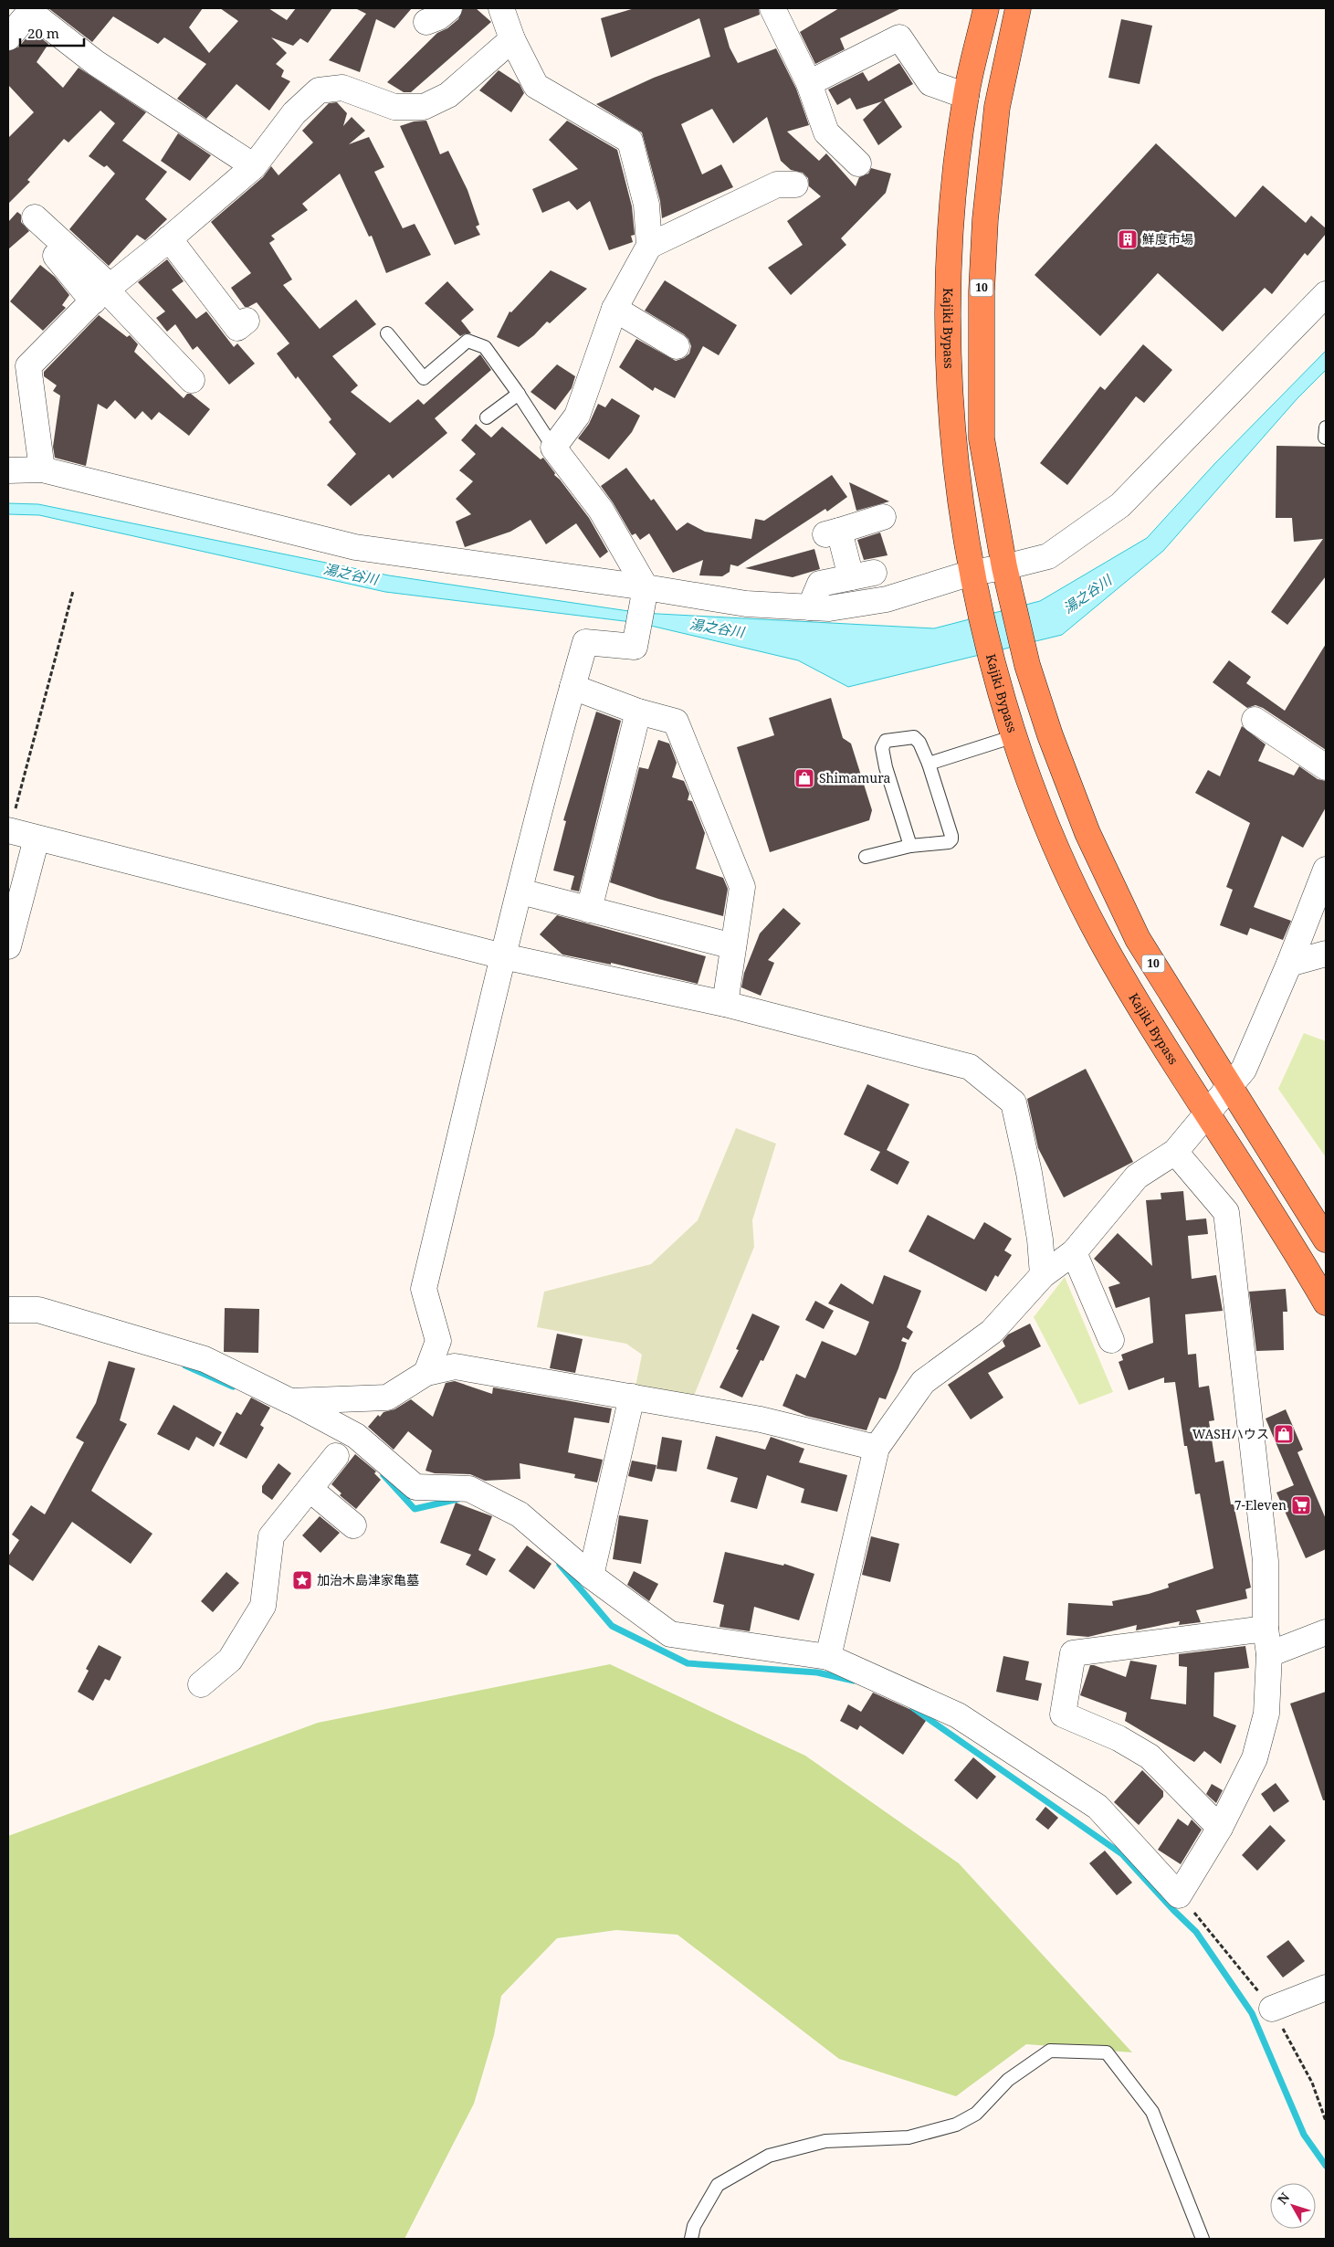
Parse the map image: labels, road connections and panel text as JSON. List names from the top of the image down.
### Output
{
  "streets": {
    "highway": ["10", "Kajiki Bypass"]
  },
  "water": ["湯之谷川"],
  "places": {
    "building": ["鮮度市場"],
    "shop": ["Shimamura", "WASHハウス"],
    "supermarket": ["7-Eleven"],
    "place": ["加治木島津家亀墓"]
  },
  "scale_bar": "20 m",
  "north": "top left"
}
